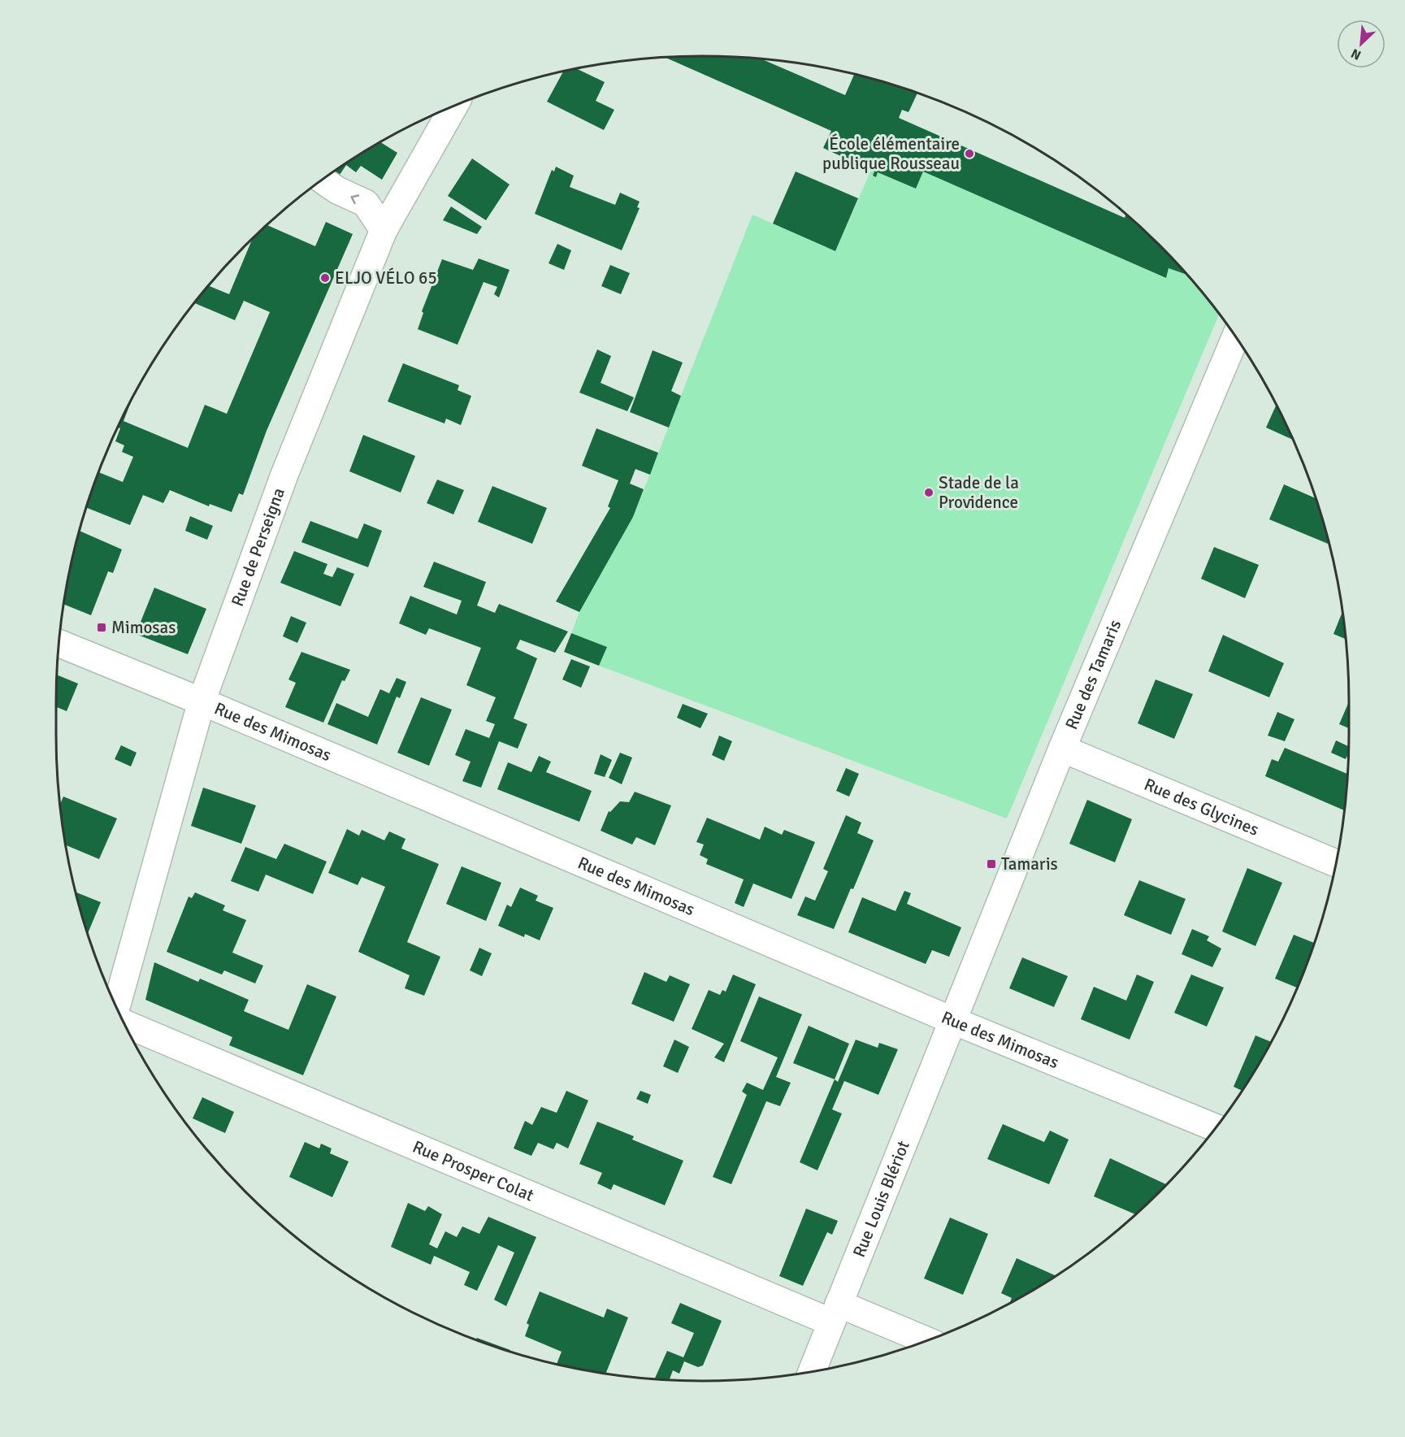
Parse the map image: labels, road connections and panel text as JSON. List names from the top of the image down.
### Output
{
  "streets": {
    "street": [
      "Rue de Perseigna",
      "Rue des Tamaris",
      "Rue des Mimosas",
      "Rue des Glycines",
      "Rue Prosper Colat",
      "Rue Louis Blériot"
    ]
  },
  "crossings": [
    ["Rue de Perseigna", "Rue des Mimosas"],
    ["Rue des Tamaris", "Rue des Mimosas"],
    ["Rue des Tamaris", "Rue des Glycines"],
    ["Rue des Tamaris", "Rue Louis Blériot"],
    ["Rue des Mimosas", "Rue Louis Blériot"],
    ["Rue Prosper Colat", "Rue Louis Blériot"]
  ],
  "places": {
    "other": ["École élémentaire publique Rousseau", "ELJO VÉLO 65", "Stade de la Providence"],
    "transit": ["Mimosas", "Tamaris"]
  },
  "north": "bottom left"
}
